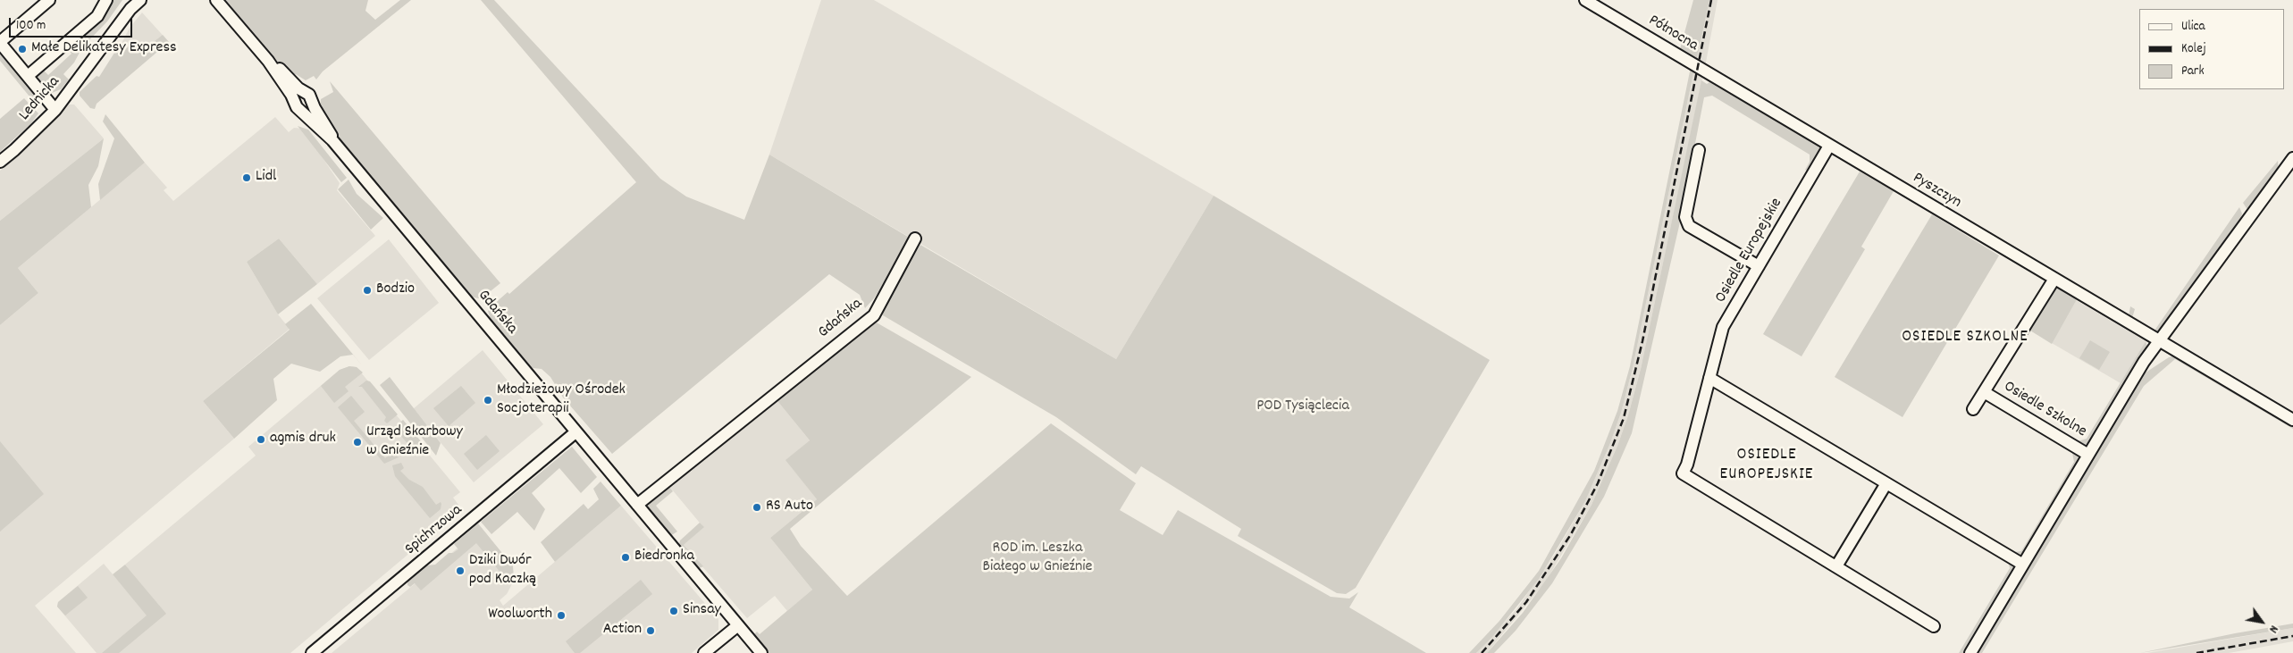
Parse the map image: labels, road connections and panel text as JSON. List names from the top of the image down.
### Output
{
  "streets": {
    "street": [
      "Północna",
      "Lednicka",
      "Pyszczyn",
      "Osiedle Europejskie",
      "Gdańska",
      "Osiedle Szkolne",
      "Spichrzowa"
    ]
  },
  "crossings": [
    ["Północna", "Pyszczyn"],
    ["Pyszczyn", "Osiedle Europejskie"],
    ["Pyszczyn", "Osiedle Szkolne"],
    ["Gdańska", "Spichrzowa"]
  ],
  "districts": ["OSIEDLE SZKOLNE", "OSIEDLE EUROPEJSKIE"],
  "parks": ["POD Tysiąclecia", "ROD im. Leszka Białego w Gnieźnie"],
  "places": [
    "Małe Delikatesy Express",
    "Lidl",
    "Bodzio",
    "Młodzieżowy Ośrodek Socjoterapii",
    "agmis druk",
    "Urząd Skarbowy w Gnieźnie",
    "RS Auto",
    "Biedronka",
    "Dziki Dwór pod Kaczką",
    "Sinsay",
    "Woolworth",
    "Action"
  ],
  "legend": ["Ulica", "Kolej", "Park"],
  "scale_bar": "100 m",
  "north": "bottom right"
}
